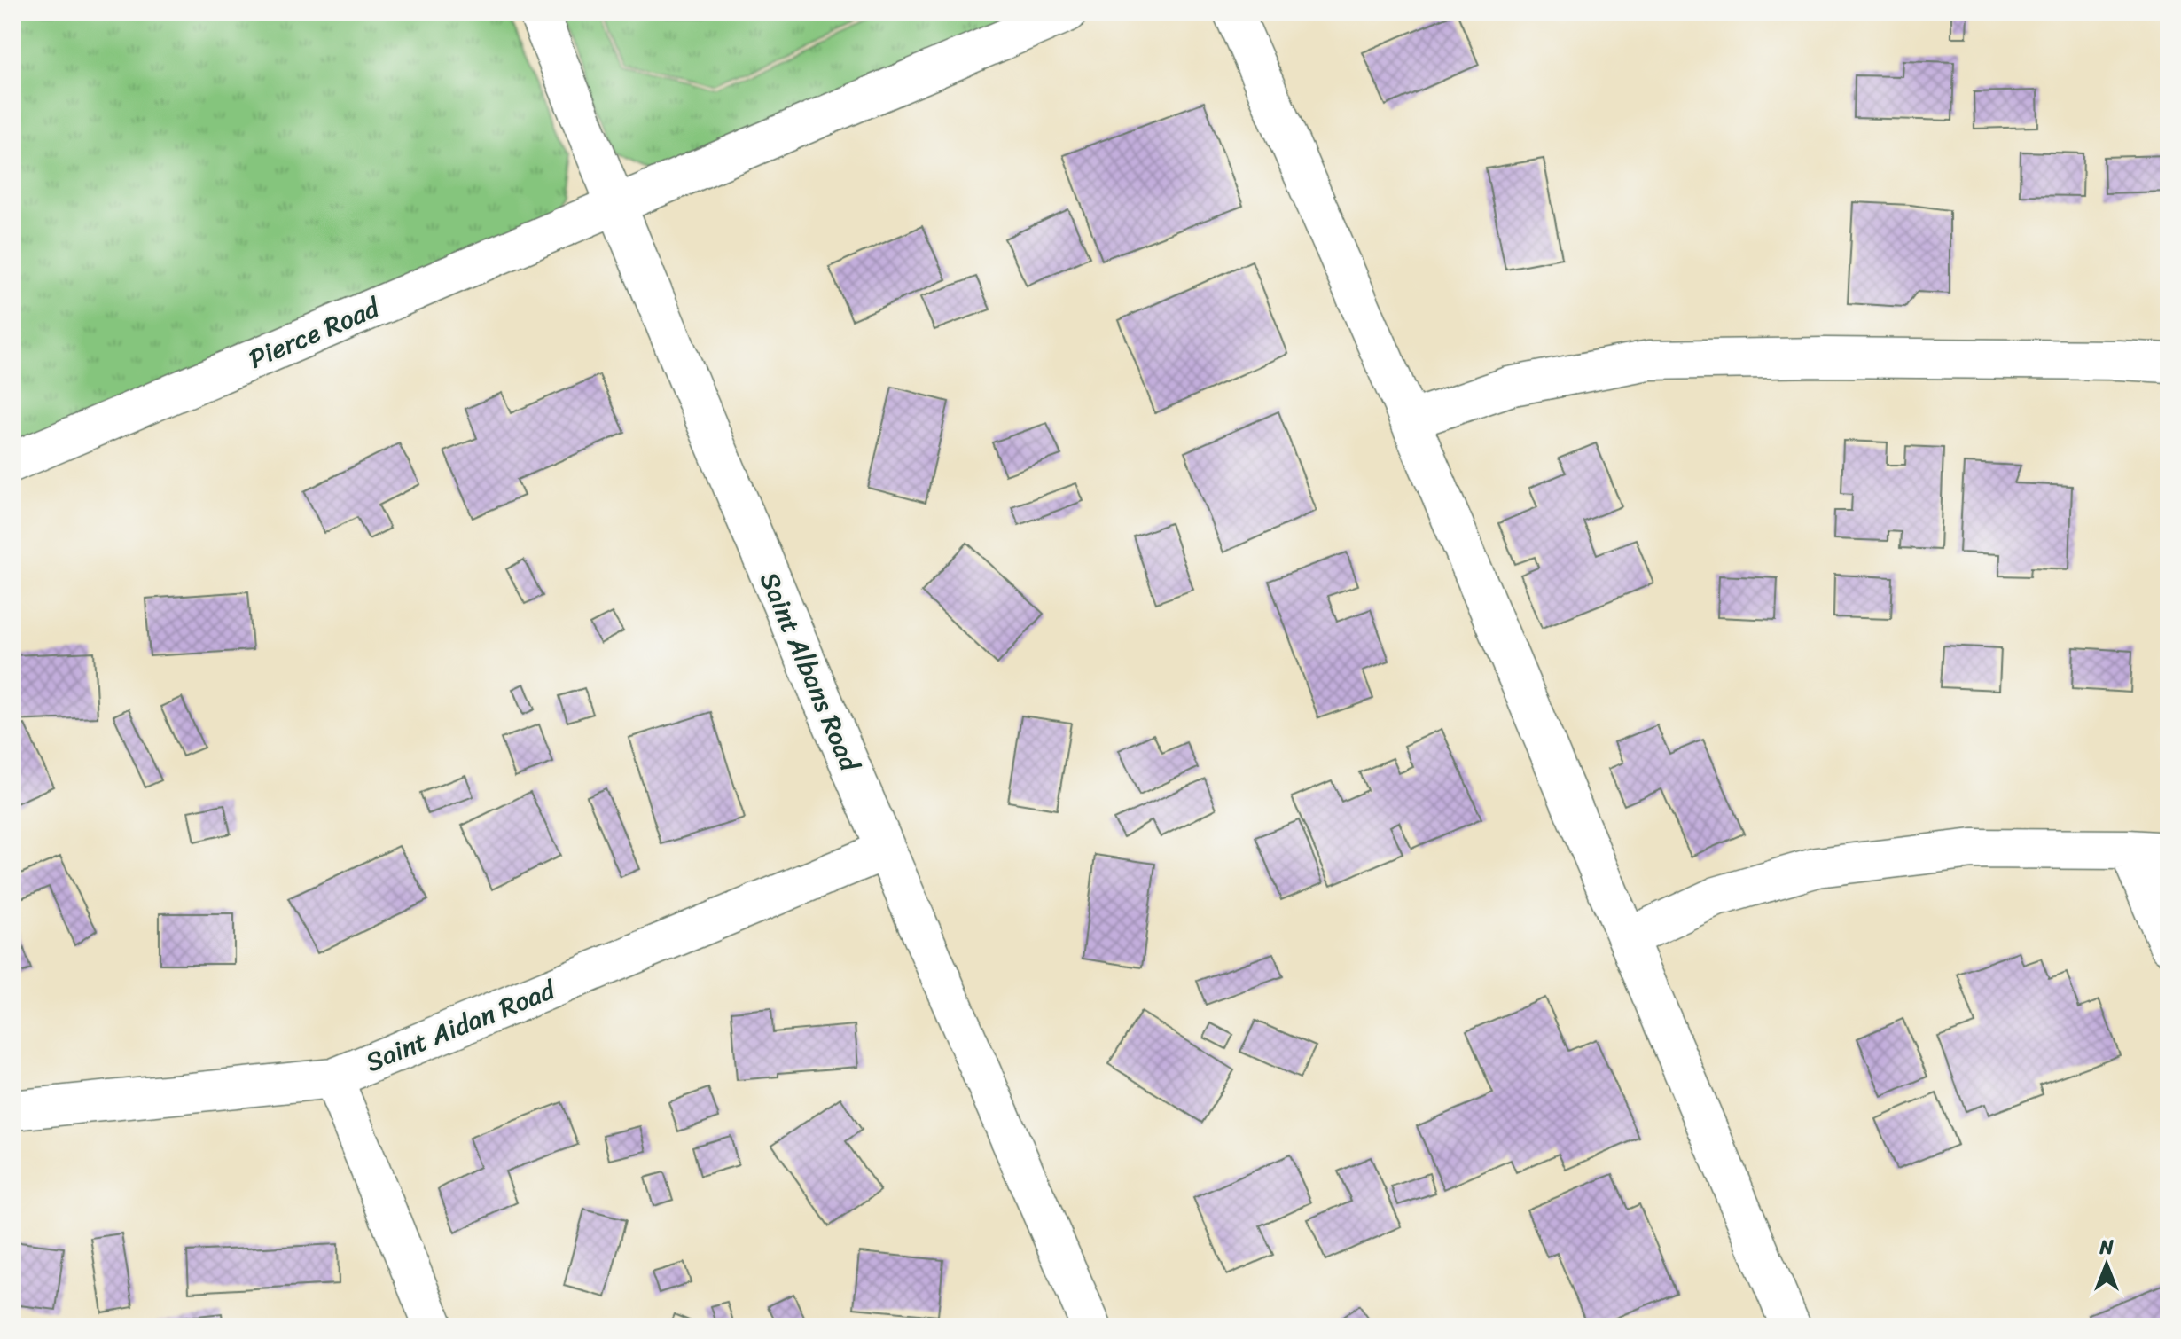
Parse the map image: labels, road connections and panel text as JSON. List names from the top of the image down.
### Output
{
  "streets": {
    "street": ["Pierce Road", "Saint Albans Road", "Saint Aidan Road"]
  },
  "crossings": [
    ["Pierce Road", "Saint Albans Road"],
    ["Saint Albans Road", "Saint Aidan Road"]
  ],
  "north": "top"
}
